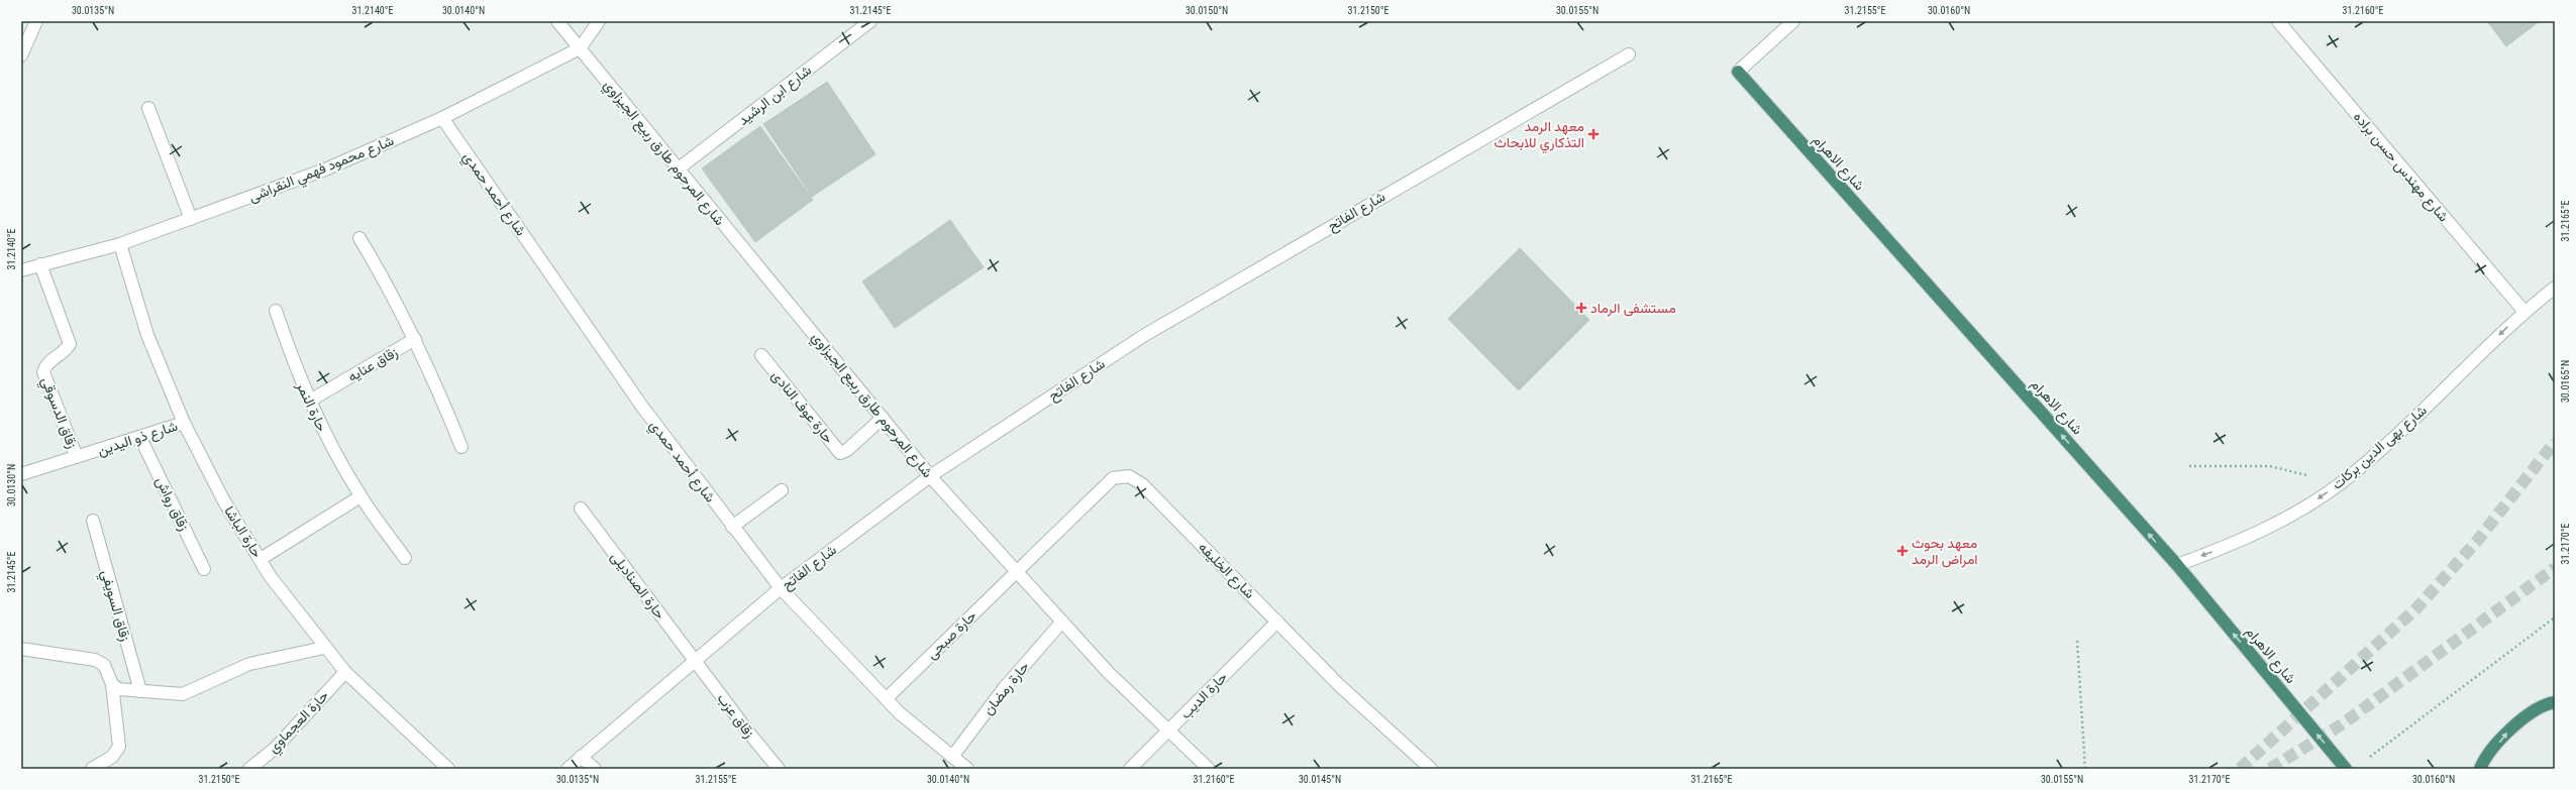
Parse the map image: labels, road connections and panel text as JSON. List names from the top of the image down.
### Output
{
  "streets": {
    "highway": ["شارع الاهرام"],
    "street": [
      "شارع ابن الرشيد",
      "شارع المرحوم طارق ربيع الجيزاوي",
      "شارع مهندس حسن براده",
      "شارع محمود فهمي النقراشى",
      "شارع أحمد حمدي",
      "شارع الفاتح",
      "زقاق عنايه",
      "حارة النمر",
      "حارة عوف النادى",
      "زقاق الدسوقي",
      "شارع ذو اليدين",
      "شارع بهى الدين بركات",
      "زقاق رواش",
      "حارة الباشا",
      "شارع الخليفه",
      "حارة الصناديلى",
      "زقاق السويفي",
      "حارة صبحى",
      "حارة رمضان",
      "حارة الديب",
      "زقاق عزب",
      "حارة العجماوي"
    ]
  },
  "crossings": [
    ["شارع ابن الرشيد", "شارع المرحوم طارق ربيع الجيزاوي"],
    ["شارع المرحوم طارق ربيع الجيزاوي", "شارع محمود فهمي النقراشى"],
    ["شارع المرحوم طارق ربيع الجيزاوي", "شارع الفاتح"],
    ["شارع المرحوم طارق ربيع الجيزاوي", "حارة عوف النادى"],
    ["شارع المرحوم طارق ربيع الجيزاوي", "شارع الخليفه"],
    ["شارع المرحوم طارق ربيع الجيزاوي", "حارة صبحى"],
    ["شارع المرحوم طارق ربيع الجيزاوي", "حارة رمضان"],
    ["شارع المرحوم طارق ربيع الجيزاوي", "حارة الديب"],
    ["شارع الاهرام", "شارع بهى الدين بركات"],
    ["شارع مهندس حسن براده", "شارع بهى الدين بركات"],
    ["شارع محمود فهمي النقراشى", "شارع أحمد حمدي"],
    ["شارع محمود فهمي النقراشى", "زقاق الدسوقي"],
    ["شارع محمود فهمي النقراشى", "حارة الباشا"],
    ["شارع أحمد حمدي", "شارع الفاتح"],
    ["شارع أحمد حمدي", "حارة صبحى"],
    ["شارع أحمد حمدي", "حارة رمضان"],
    ["شارع الفاتح", "حارة الصناديلى"],
    ["شارع الفاتح", "زقاق عزب"],
    ["زقاق عنايه", "حارة النمر"],
    ["زقاق الدسوقي", "شارع ذو اليدين"],
    ["شارع ذو اليدين", "زقاق رواش"],
    ["شارع ذو اليدين", "حارة الباشا"],
    ["حارة الباشا", "حارة العجماوي"],
    ["شارع الخليفه", "حارة صبحى"],
    ["شارع الخليفه", "حارة الديب"],
    ["حارة الصناديلى", "زقاق عزب"]
  ],
  "one_way": ["شارع الاهرام", "شارع بهى الدين بركات"],
  "places": {
    "health": ["معهد الرمد التذكاري للابحاث", "مستشفى الرماد", "معهد بحوث امراض الرمد"]
  },
  "coordinates": [
    "30.0135°N",
    "31.2140°E",
    "30.0140°N",
    "31.2145°E",
    "30.0150°N",
    "31.2150°E",
    "30.0155°N",
    "31.2155°E",
    "30.0160°N",
    "31.2160°E",
    "31.2165°E",
    "30.0165°N",
    "30.0130°N",
    "31.2170°E",
    "30.0145°N"
  ]
}
